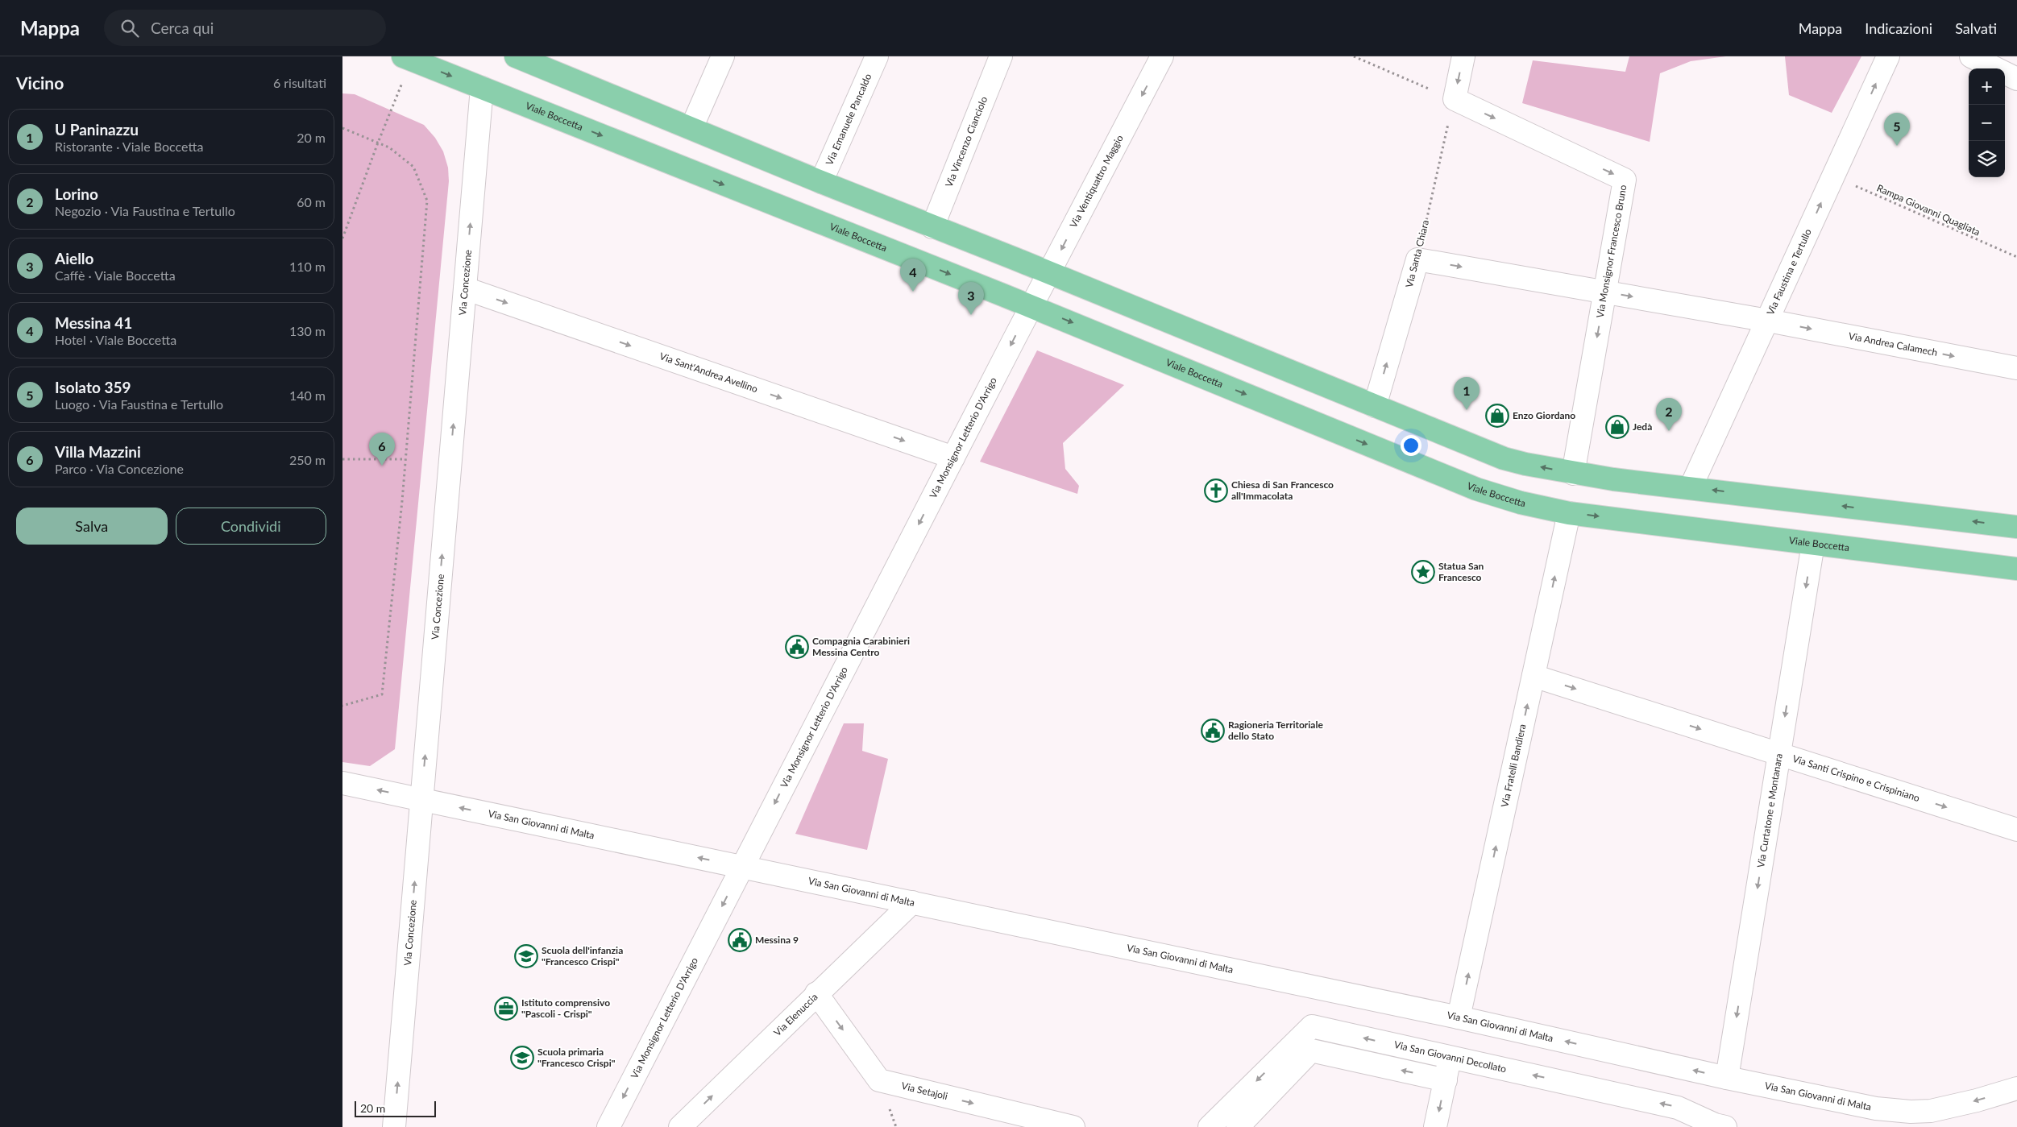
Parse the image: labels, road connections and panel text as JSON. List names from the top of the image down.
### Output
{
  "streets": {
    "main road": ["Viale Boccetta"],
    "street": [
      "Via Emanuele Pancaldo",
      "Via Vincenzo Cianciolo",
      "Via Ventiquattro Maggio",
      "Via Monsignor Francesco Bruno",
      "Via Santa Chiara",
      "Via Faustina e Tertullo",
      "Via Concezione",
      "Via Andrea Calamech",
      "Via Sant'Andrea Avellino",
      "Via Monsignor Letterio D'Arrigo",
      "Via Fratelli Bandiera",
      "Via Santi Crispino e Crispiniano",
      "Via Curtatone e Montanara",
      "Via San Giovanni di Malta",
      "Via Elenuccia",
      "Via San Giovanni Decollato",
      "Via Setajoli"
    ],
    "path": ["Rampa Giovanni Quagliata"]
  },
  "crossings": [
    ["Viale Boccetta", "Via Ventiquattro Maggio"],
    ["Viale Boccetta", "Via Concezione"],
    ["Viale Boccetta", "Via Monsignor Letterio D'Arrigo"],
    ["Viale Boccetta", "Via Fratelli Bandiera"],
    ["Viale Boccetta", "Via Curtatone e Montanara"],
    ["Via Ventiquattro Maggio", "Via Monsignor Letterio D'Arrigo"],
    ["Rampa Giovanni Quagliata", "Via Faustina e Tertullo"],
    ["Via Monsignor Francesco Bruno", "Via Santa Chiara"],
    ["Via Monsignor Francesco Bruno", "Via Andrea Calamech"],
    ["Via Santa Chiara", "Via Andrea Calamech"],
    ["Via Faustina e Tertullo", "Via Andrea Calamech"],
    ["Via Concezione", "Via Sant'Andrea Avellino"],
    ["Via Concezione", "Via San Giovanni di Malta"],
    ["Via Sant'Andrea Avellino", "Via Monsignor Letterio D'Arrigo"],
    ["Via Monsignor Letterio D'Arrigo", "Via San Giovanni di Malta"],
    ["Via Fratelli Bandiera", "Via Santi Crispino e Crispiniano"],
    ["Via Fratelli Bandiera", "Via San Giovanni di Malta"],
    ["Via Santi Crispino e Crispiniano", "Via Curtatone e Montanara"],
    ["Via Curtatone e Montanara", "Via San Giovanni di Malta"],
    ["Via San Giovanni di Malta", "Via Elenuccia"],
    ["Via Elenuccia", "Via Setajoli"]
  ],
  "one_way": [
    "Via Ventiquattro Maggio",
    "Via Monsignor Francesco Bruno",
    "Via Santa Chiara",
    "Via Faustina e Tertullo",
    "Via Concezione",
    "Via Andrea Calamech",
    "Via Sant'Andrea Avellino",
    "Via Monsignor Letterio D'Arrigo",
    "Via Fratelli Bandiera",
    "Via Santi Crispino e Crispiniano",
    "Via Curtatone e Montanara",
    "Via San Giovanni di Malta",
    "Via Elenuccia",
    "Via San Giovanni Decollato",
    "Via Setajoli"
  ],
  "places": {
    "shop": ["Enzo Giordano", "Jedà"],
    "church": ["Chiesa di San Francesco all'Immacolata"],
    "place": ["Statua San Francesco"],
    "public building": ["Compagnia Carabinieri Messina Centro", "Ragioneria Territoriale dello Stato", "Messina 9"],
    "school or university": ["Scuola dell'infanzia \"Francesco Crispi\"", "Scuola primaria \"Francesco Crispi\""],
    "office": ["Istituto comprensivo \"Pascoli - Crispi\""]
  },
  "scale_bar": "20 m",
  "page": {
    "header": "Mappa",
    "search": "Cerca qui",
    "nav": ["Mappa", "Indicazioni", "Salvati"],
    "heading": ["Vicino", "6 risultati"],
    "map_buttons": ["+", "−"],
    "list": [
      {
        "mark": "1",
        "name": "U Paninazzu",
        "note": "Ristorante · Viale Boccetta",
        "value": "20 m"
      },
      {
        "mark": "2",
        "name": "Lorino",
        "note": "Negozio · Via Faustina e Tertullo",
        "value": "60 m"
      },
      {
        "mark": "3",
        "name": "Aiello",
        "note": "Caffè · Viale Boccetta",
        "value": "110 m"
      },
      {
        "mark": "4",
        "name": "Messina 41",
        "note": "Hotel · Viale Boccetta",
        "value": "130 m"
      },
      {
        "mark": "5",
        "name": "Isolato 359",
        "note": "Luogo · Via Faustina e Tertullo",
        "value": "140 m"
      },
      {
        "mark": "6",
        "name": "Villa Mazzini",
        "note": "Parco · Via Concezione",
        "value": "250 m"
      }
    ],
    "pins": [
      "5",
      "4",
      "3",
      "1",
      "2",
      "6"
    ],
    "buttons": ["Salva", "Condividi"],
    "scale": "20 m"
  }
}
